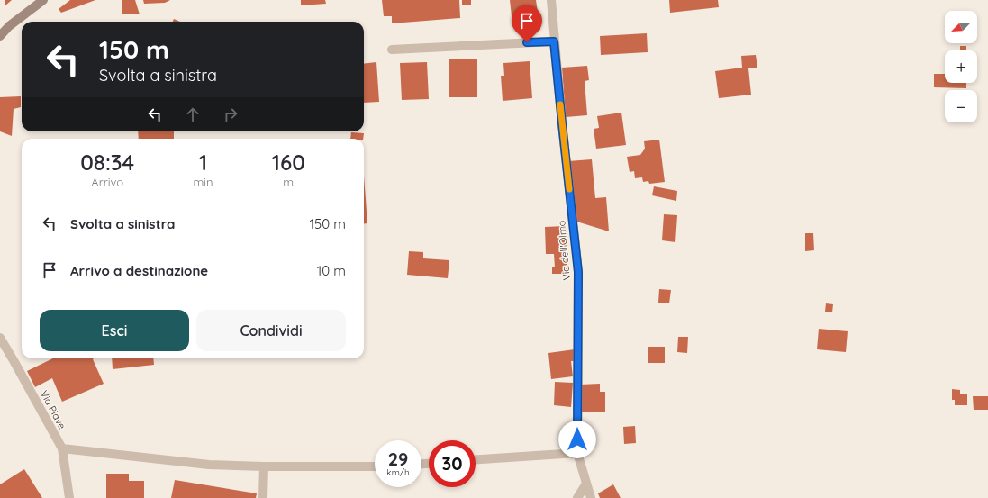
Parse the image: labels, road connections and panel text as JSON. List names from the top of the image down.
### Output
{
  "streets": {
    "street": ["Via dell'Olmo", "Via Piave"]
  },
  "north": "bottom left",
  "page": {
    "map_buttons": ["+", "−"],
    "turn": ["150 m", "Svolta a sinistra"],
    "eta": [
      "08:34",
      "Arrivo",
      "1",
      "min",
      "160",
      "m"
    ],
    "list": [
      {
        "name": "Svolta a sinistra",
        "value": "150 m"
      },
      {
        "name": "Arrivo a destinazione",
        "value": "10 m"
      }
    ],
    "buttons": ["Esci", "Condividi"],
    "speed": "29 km/h",
    "limit": "30"
  }
}
